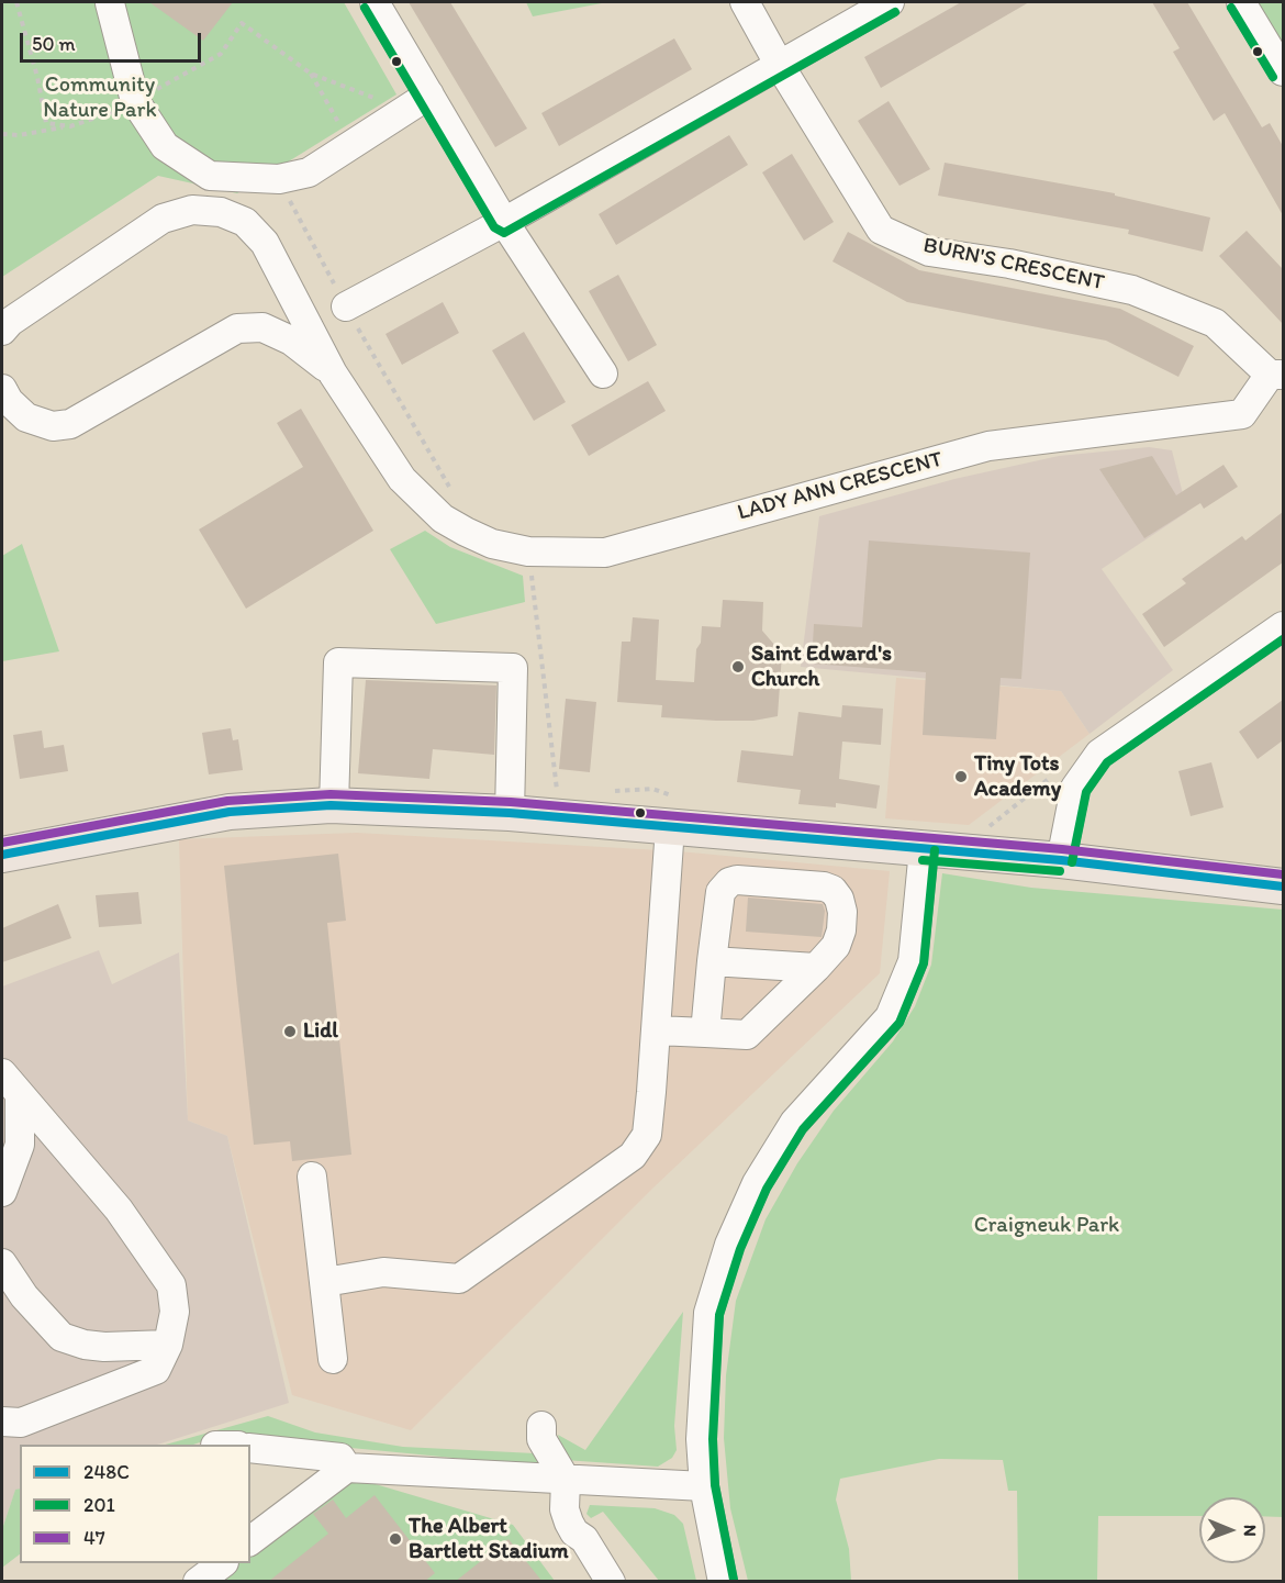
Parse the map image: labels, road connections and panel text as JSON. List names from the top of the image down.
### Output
{
  "streets": {
    "street": ["BURN'S CRESCENT", "LADY ANN CRESCENT"]
  },
  "crossings": [
    ["BURN'S CRESCENT", "LADY ANN CRESCENT"]
  ],
  "parks": ["Community Nature Park", "Craigneuk Park"],
  "places": [
    "Saint Edward's Church",
    "Tiny Tots Academy",
    "Lidl",
    "The Albert Bartlett Stadium"
  ],
  "lines": ["transit line 201", "transit line 47", "transit line 248C"],
  "legend": ["248C", "201", "47"],
  "scale_bar": "50 m",
  "north": "right"
}
